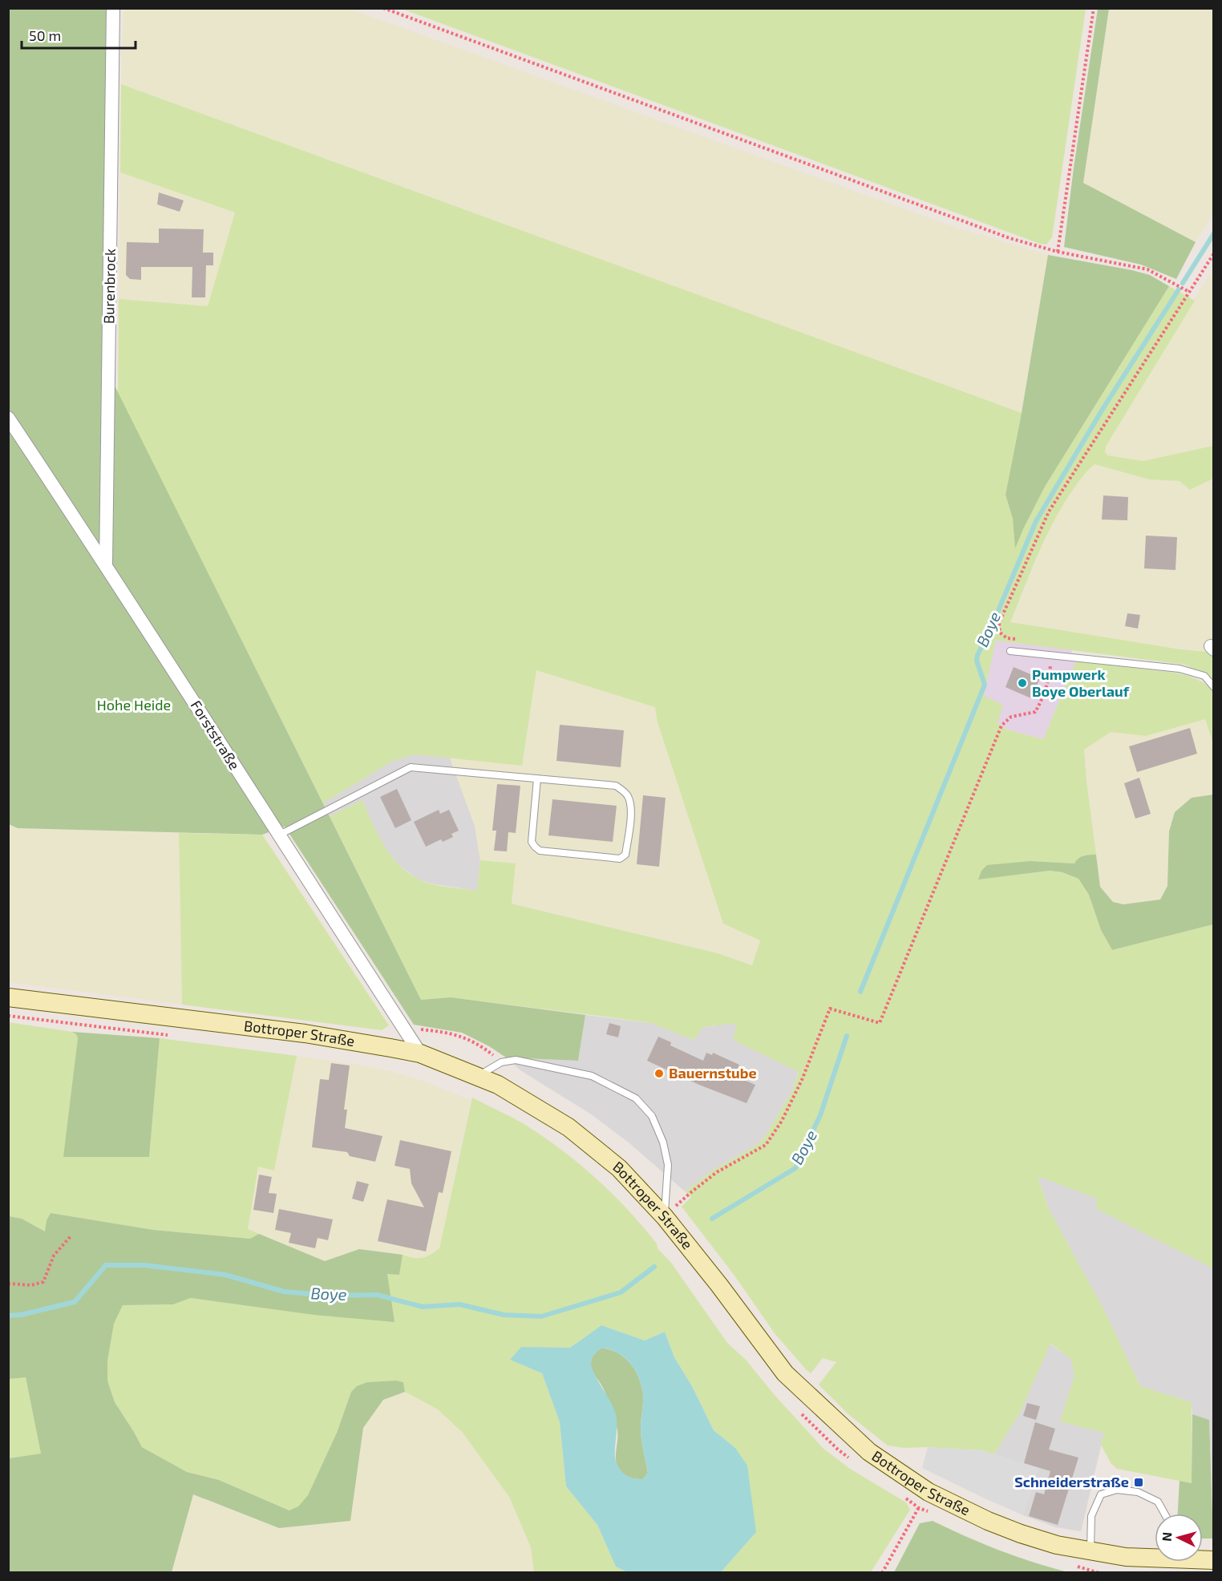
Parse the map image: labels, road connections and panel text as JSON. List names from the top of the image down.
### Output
{
  "streets": {
    "main road": ["Bottroper Straße"],
    "street": ["Burenbrock", "Forststraße"]
  },
  "crossings": [
    ["Burenbrock", "Forststraße"],
    ["Forststraße", "Bottroper Straße"]
  ],
  "water": ["Boye"],
  "parks": ["Hohe Heide"],
  "places": {
    "other": ["Pumpwerk Boye Oberlauf", "Bauernstube"],
    "transit": ["Schneiderstraße"]
  },
  "scale_bar": "50 m",
  "north": "left"
}
